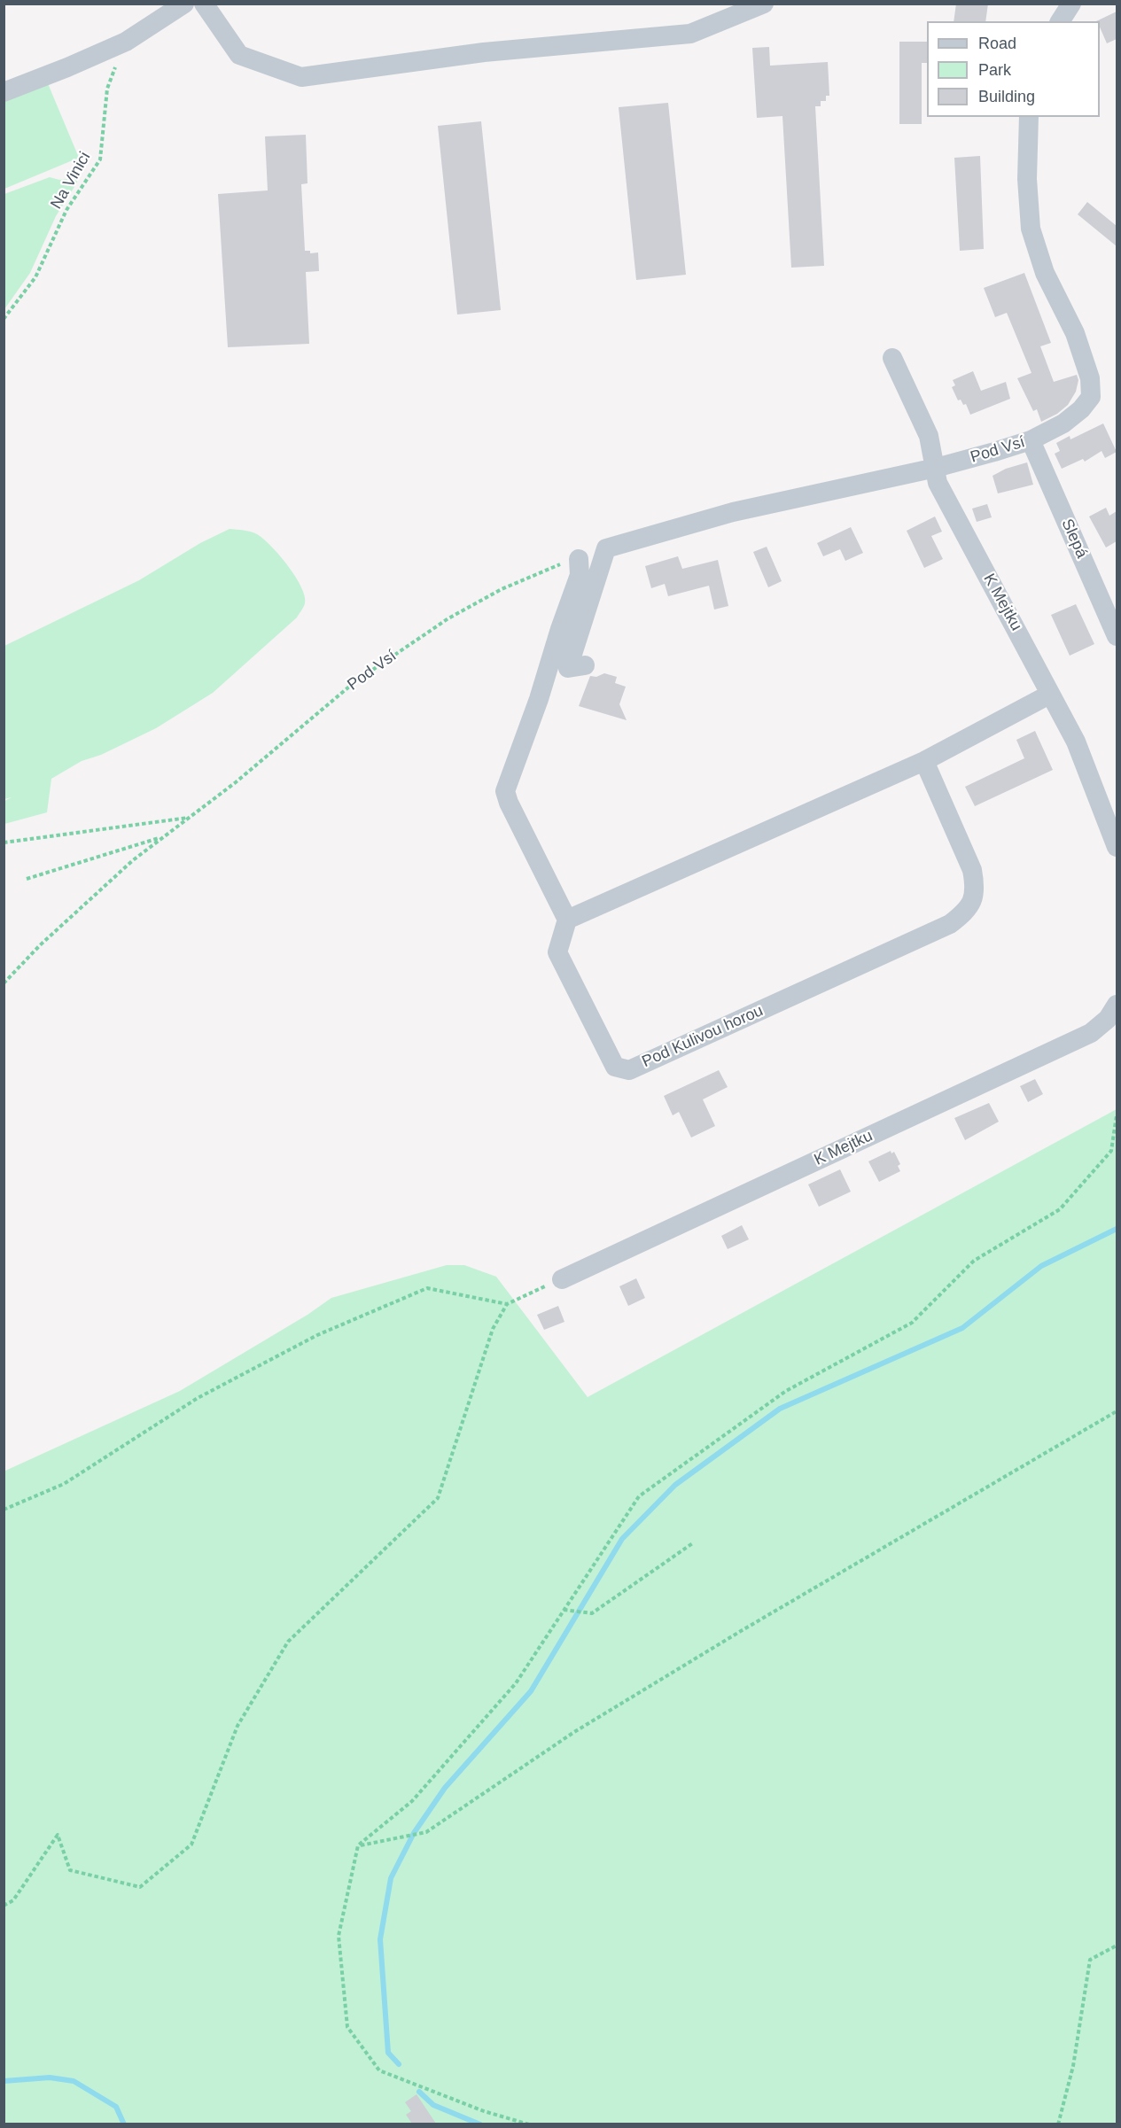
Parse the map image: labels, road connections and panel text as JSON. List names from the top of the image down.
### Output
{
  "streets": {
    "street": [
      "Pod Vsí",
      "Slepá",
      "K Mejtku",
      "Pod Kulivou horou"
    ],
    "path": ["Na Vinici"]
  },
  "crossings": [
    ["Pod Vsí", "Slepá"],
    ["Pod Vsí", "K Mejtku"]
  ],
  "legend": ["Road", "Park", "Building"]
}
